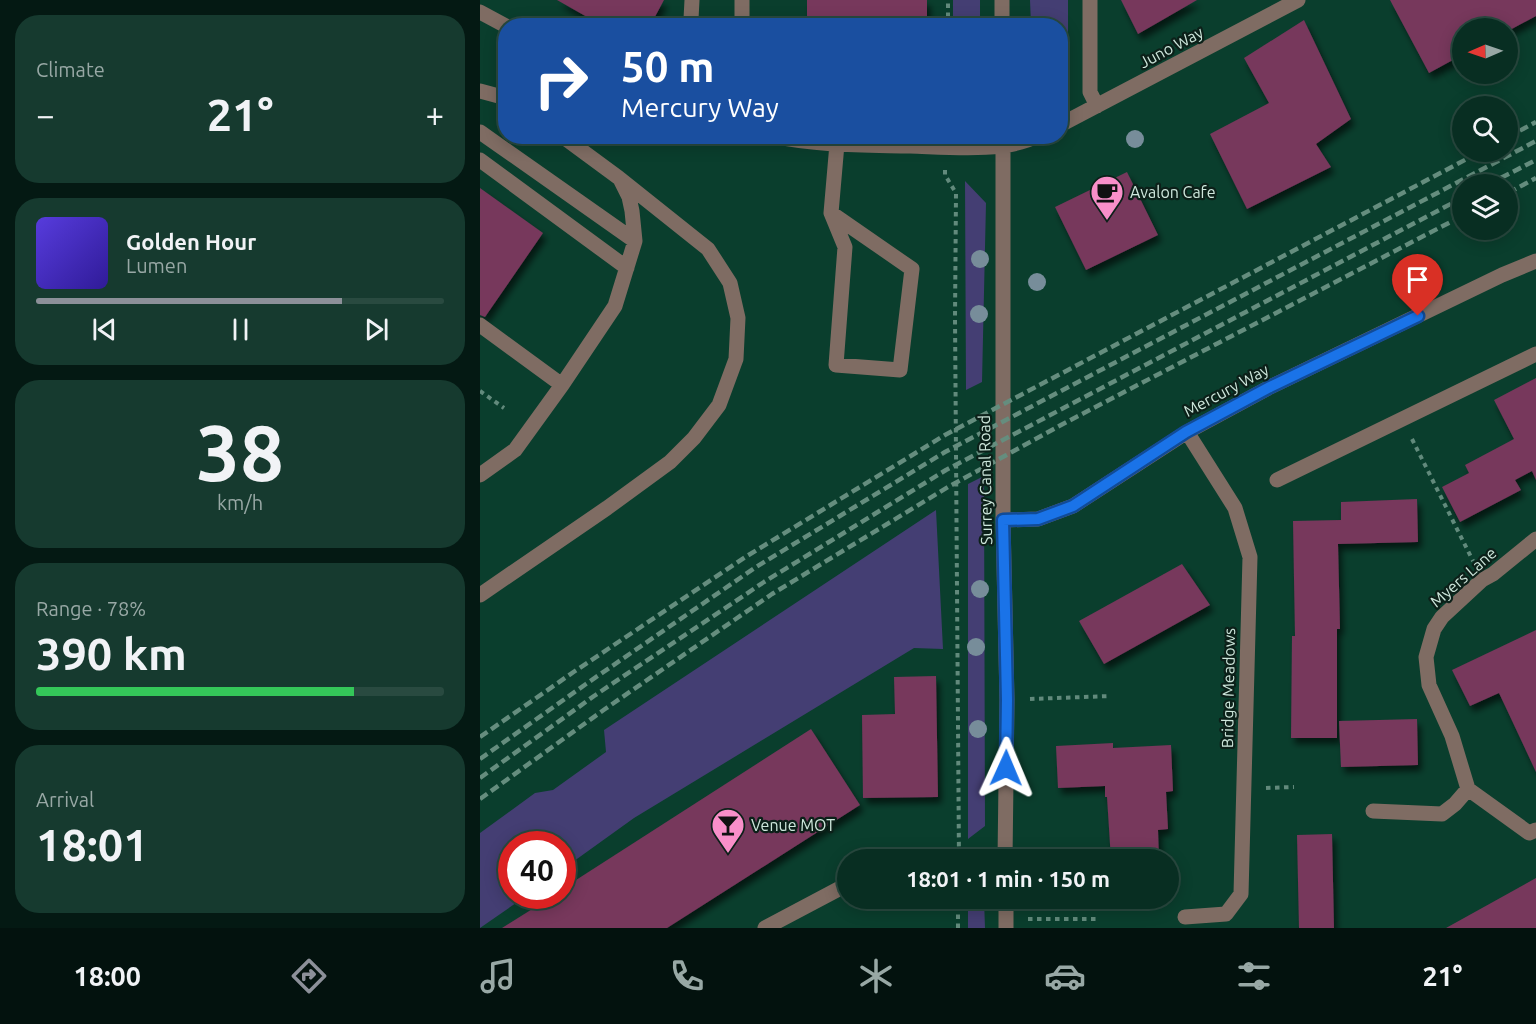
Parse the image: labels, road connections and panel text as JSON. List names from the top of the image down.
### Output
{
  "streets": {
    "street": [
      "Juno Way",
      "Mercury Way",
      "Surrey Canal Road",
      "Myers Lane",
      "Bridge Meadows"
    ]
  },
  "crossings": [
    ["Mercury Way", "Surrey Canal Road"],
    ["Mercury Way", "Bridge Meadows"]
  ],
  "places": {
    "cafe": ["Avalon Cafe"],
    "bar": ["Venue MOT"]
  },
  "north": "left",
  "page": {
    "tile": [
      "Climate",
      ["38", "km/h"],
      ["Range · 78%", "390 km"],
      ["Arrival", "18:01"]
    ],
    "turn": ["50 m", "Mercury Way"],
    "heat": ["−", "21°", "+"],
    "song": ["Golden Hour", "Lumen"],
    "limit": "40",
    "trip": "18:01 · 1 min · 150 m",
    "tabs": ["18:00", "21°"]
  }
}
